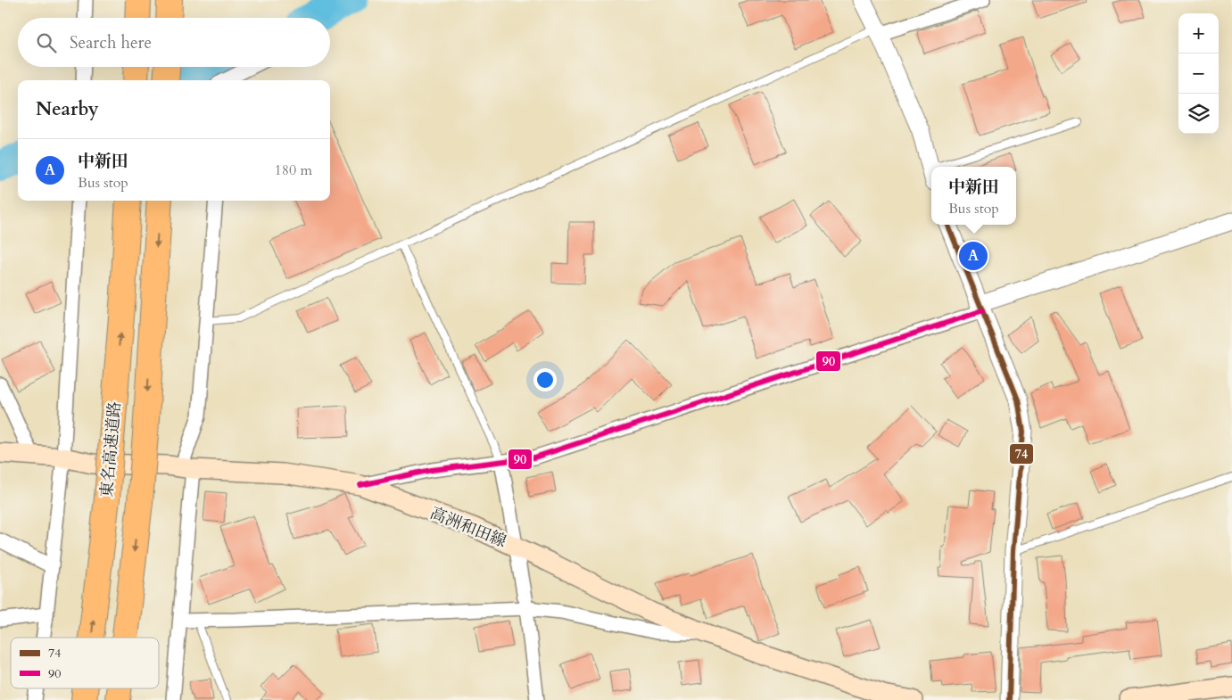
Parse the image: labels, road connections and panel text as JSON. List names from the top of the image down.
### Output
{
  "streets": {
    "highway": ["東名高速道路"],
    "main road": ["高洲和田線"]
  },
  "crossings": [
    ["東名高速道路", "高洲和田線"]
  ],
  "lines": ["transit line 74", "transit line 90"],
  "legend": ["74", "90"],
  "page": {
    "map_buttons": ["+", "−"],
    "search": "Search here",
    "heading": "Nearby",
    "list": [
      {
        "mark": "A",
        "name": "中新田",
        "note": "Bus stop",
        "value": "180 m"
      }
    ],
    "popup": ["中新田", "Bus stop"],
    "pins": "A"
  }
}
